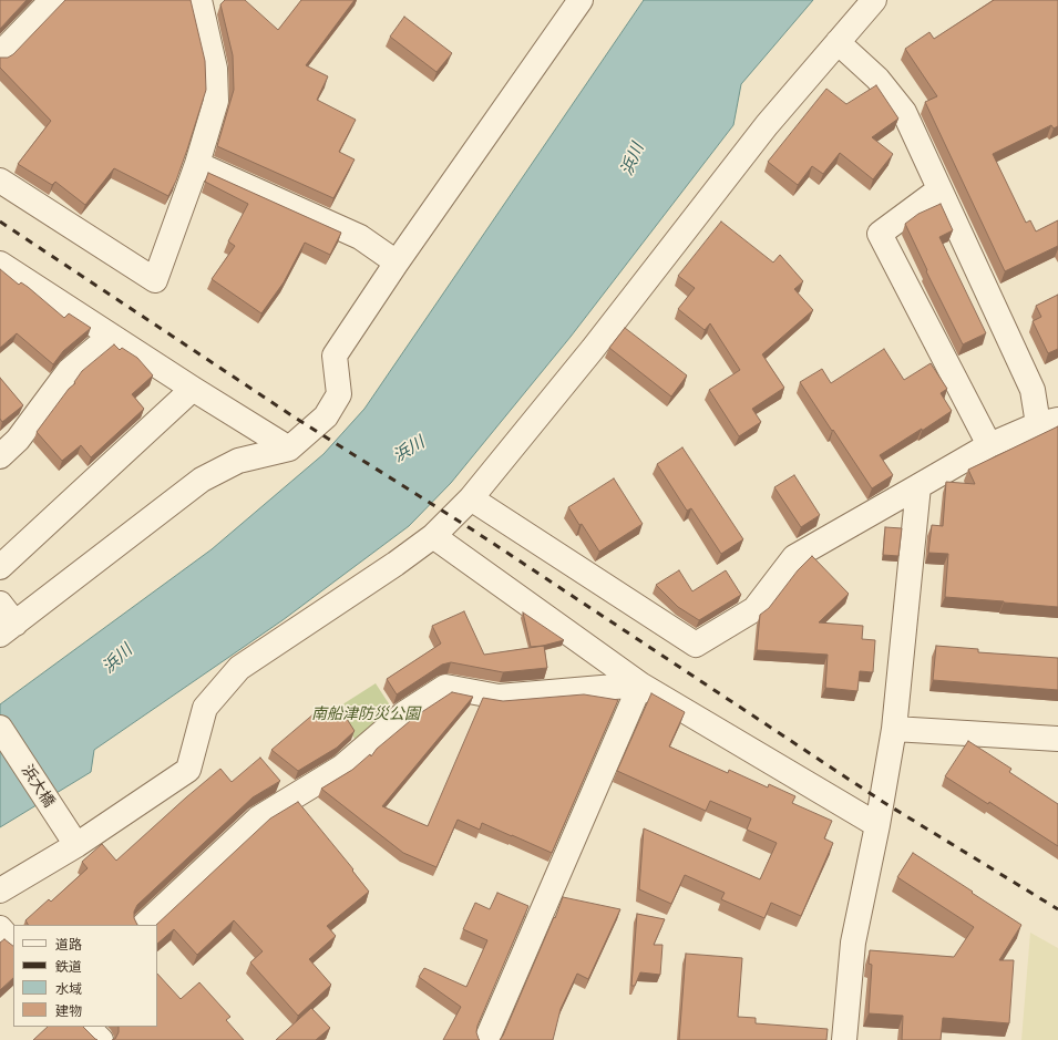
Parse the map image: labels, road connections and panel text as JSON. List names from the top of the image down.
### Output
{
  "streets": {
    "street": ["浜大橋"]
  },
  "water": ["浜川"],
  "parks": ["南船津防災公園"],
  "legend": [
    "道路",
    "鉄道",
    "水域",
    "建物"
  ]
}
